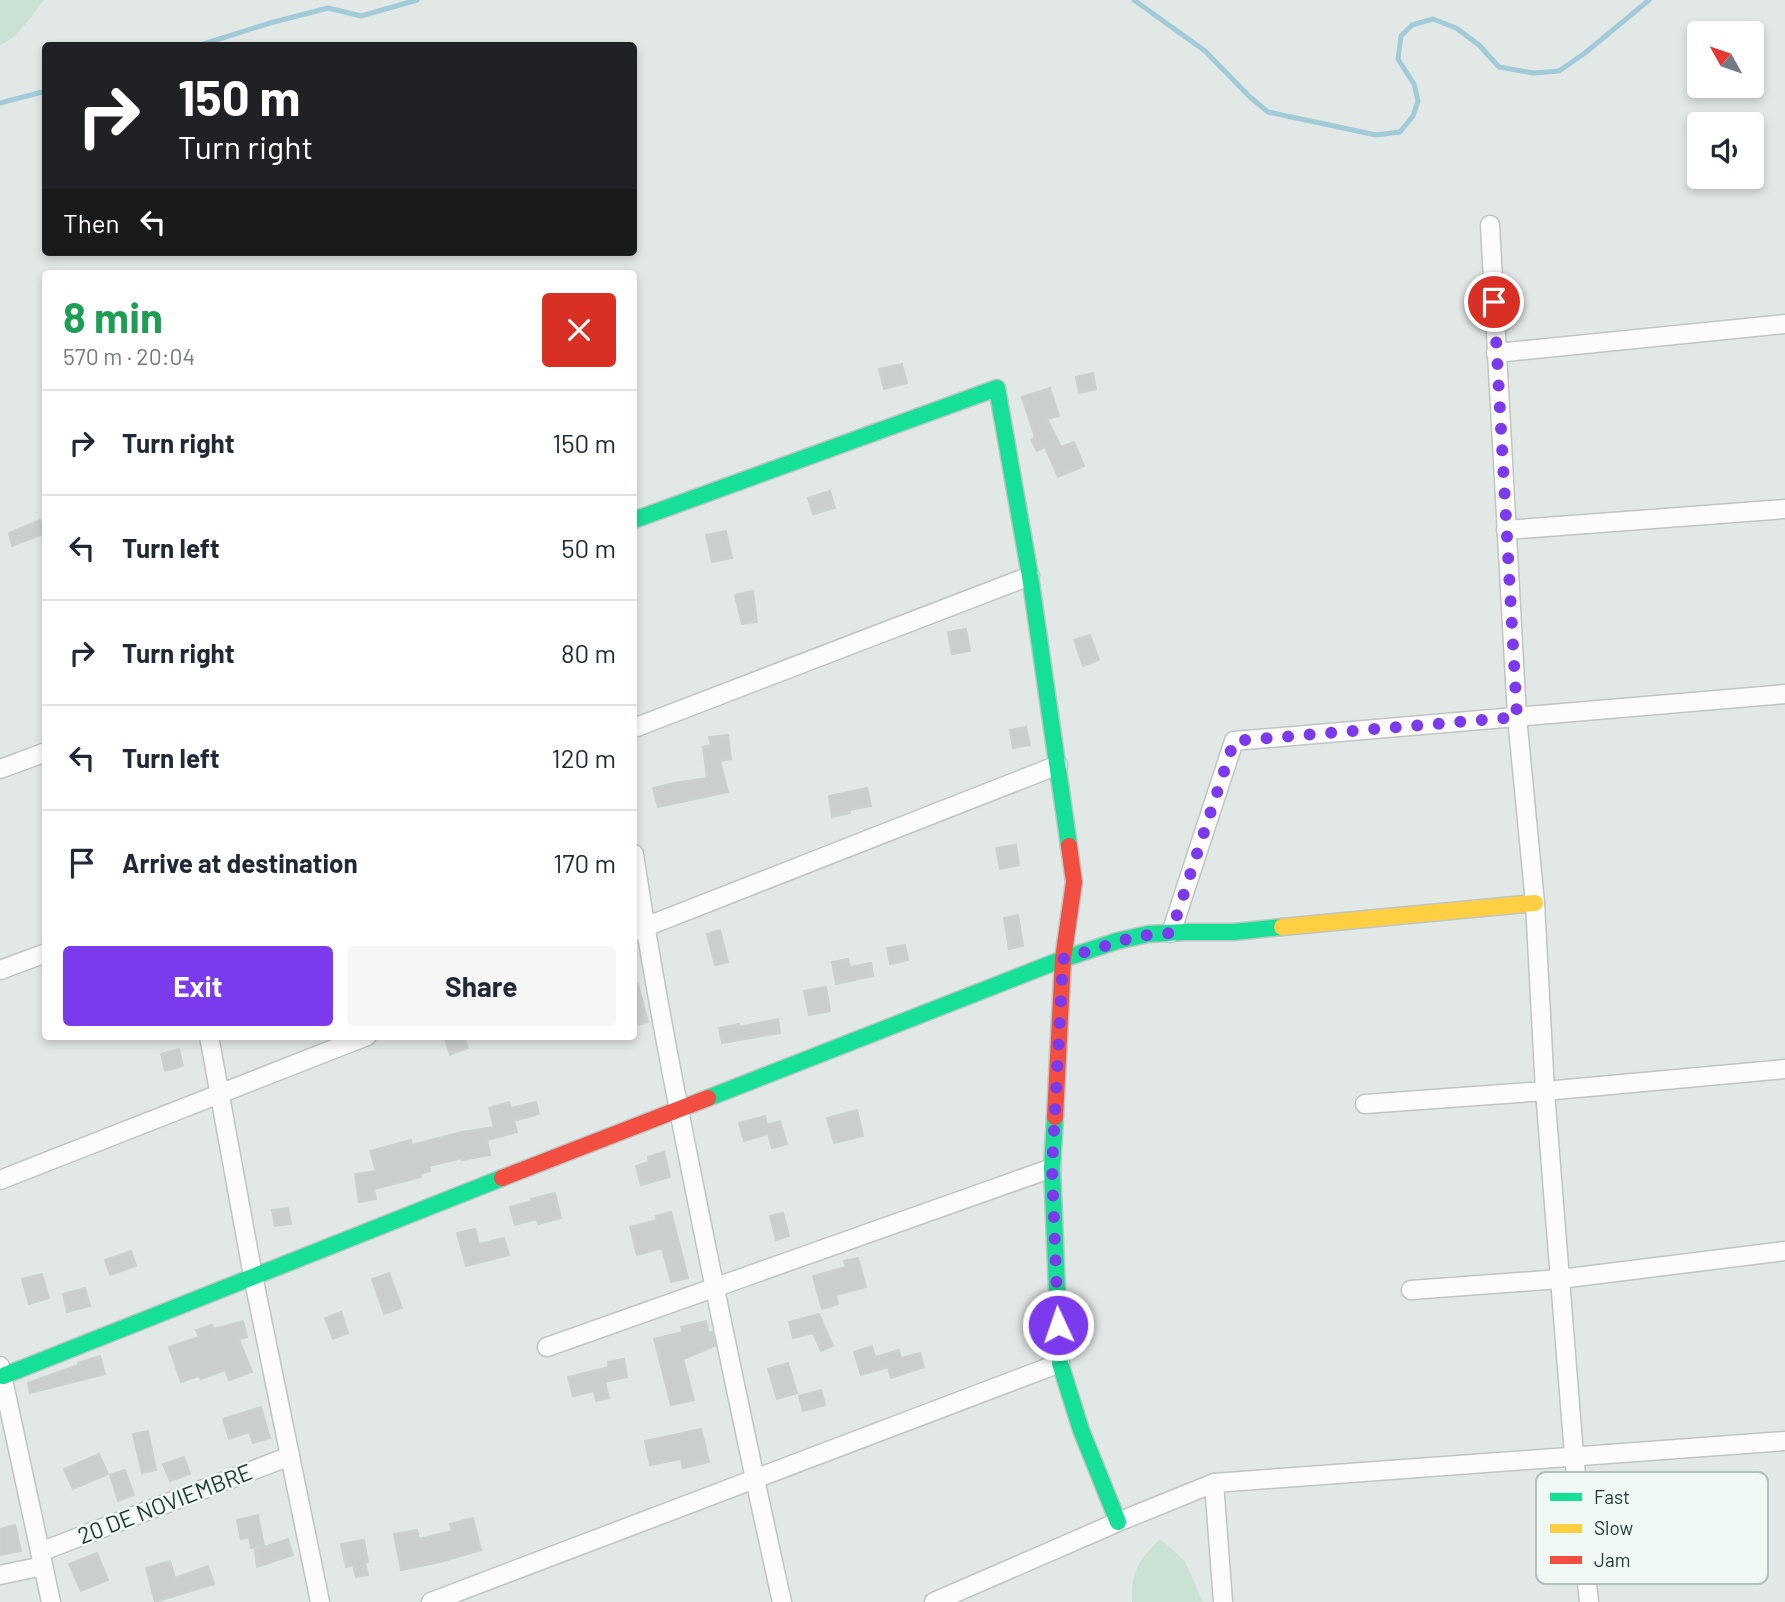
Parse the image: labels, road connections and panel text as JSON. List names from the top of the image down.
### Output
{
  "streets": {
    "street": ["20 DE NOVIEMBRE"]
  },
  "legend": ["Fast", "Slow", "Jam"],
  "north": "top left",
  "page": {
    "turn": ["150 m", "Turn right"],
    "then": "Then",
    "heading": ["8 min", "570 m · 20:04"],
    "list": [
      {
        "name": "Turn right",
        "value": "150 m"
      },
      {
        "name": "Turn left",
        "value": "50 m"
      },
      {
        "name": "Turn right",
        "value": "80 m"
      },
      {
        "name": "Turn left",
        "value": "120 m"
      },
      {
        "name": "Arrive at destination",
        "value": "170 m"
      }
    ],
    "buttons": ["Exit", "Share"]
  }
}
